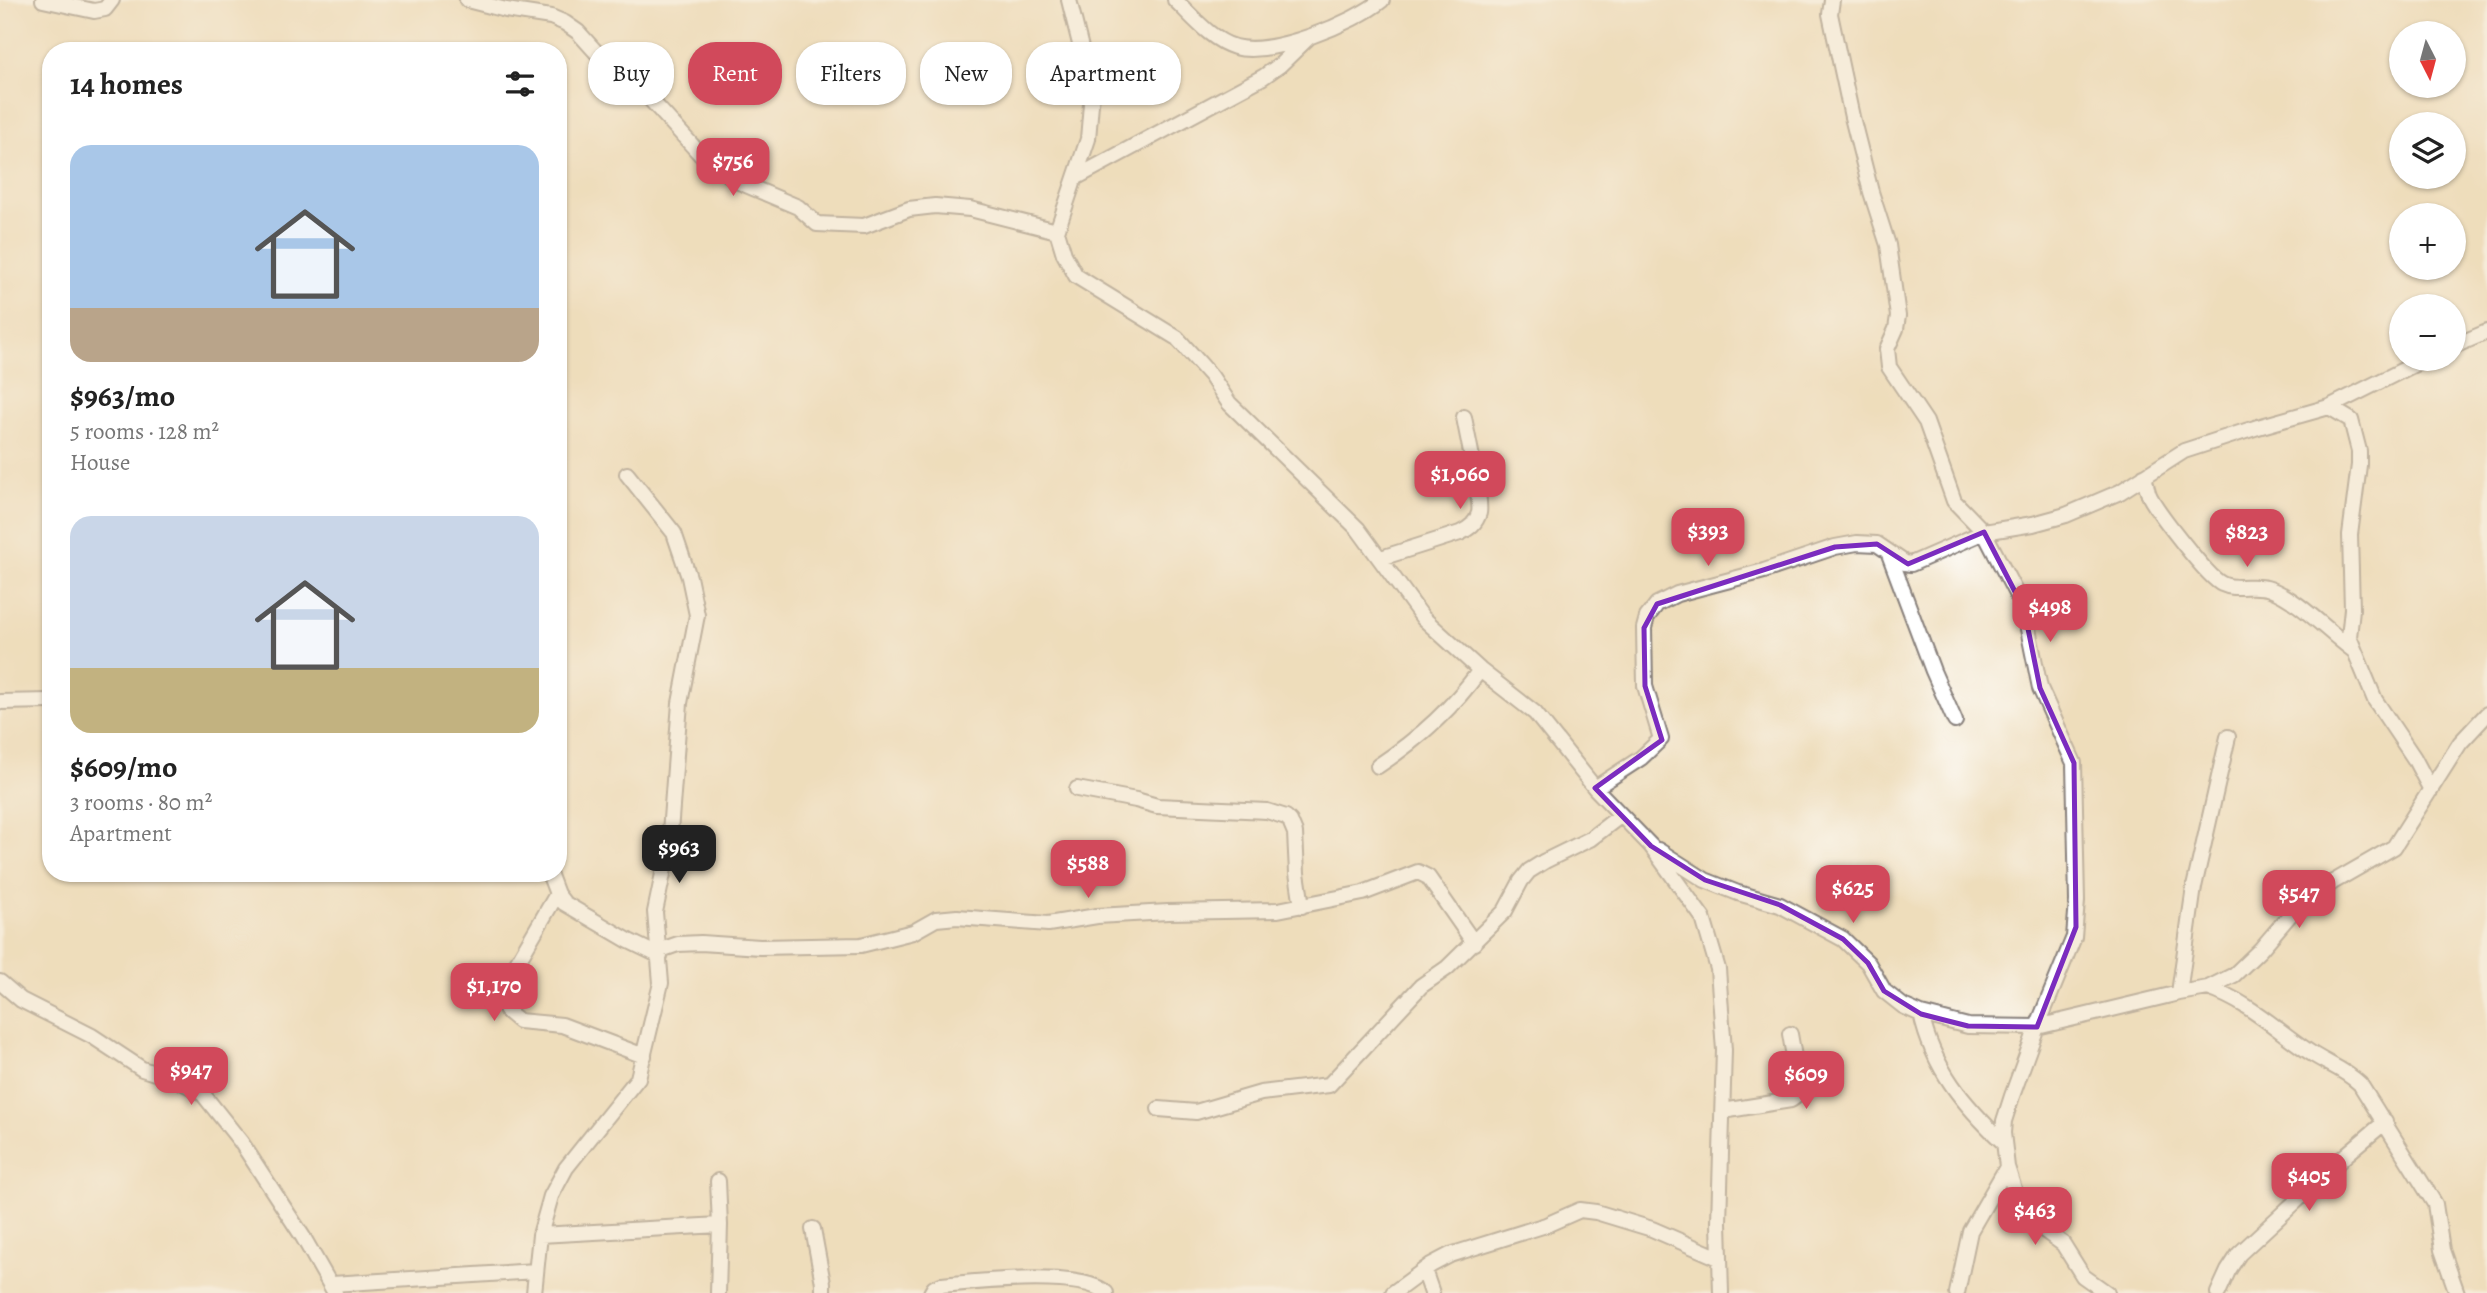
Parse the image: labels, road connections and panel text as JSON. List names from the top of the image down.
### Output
{
  "north": "bottom",
  "page": {
    "map_buttons": ["+", "−"],
    "chip": [
      "Buy",
      "Rent",
      "Filters",
      "New",
      "Apartment"
    ],
    "heading": "14 homes",
    "list": [
      {
        "name": "$963/mo",
        "note": "5 rooms · 128 m² · House"
      },
      {
        "name": "$609/mo",
        "note": "3 rooms · 80 m² · Apartment"
      }
    ],
    "price": [
      "$756",
      "$1,060",
      "$393",
      "$823",
      "$498",
      "$963",
      "$588",
      "$625",
      "$547",
      "$1,170",
      "$947",
      "$609",
      "$405",
      "$463"
    ]
  }
}
